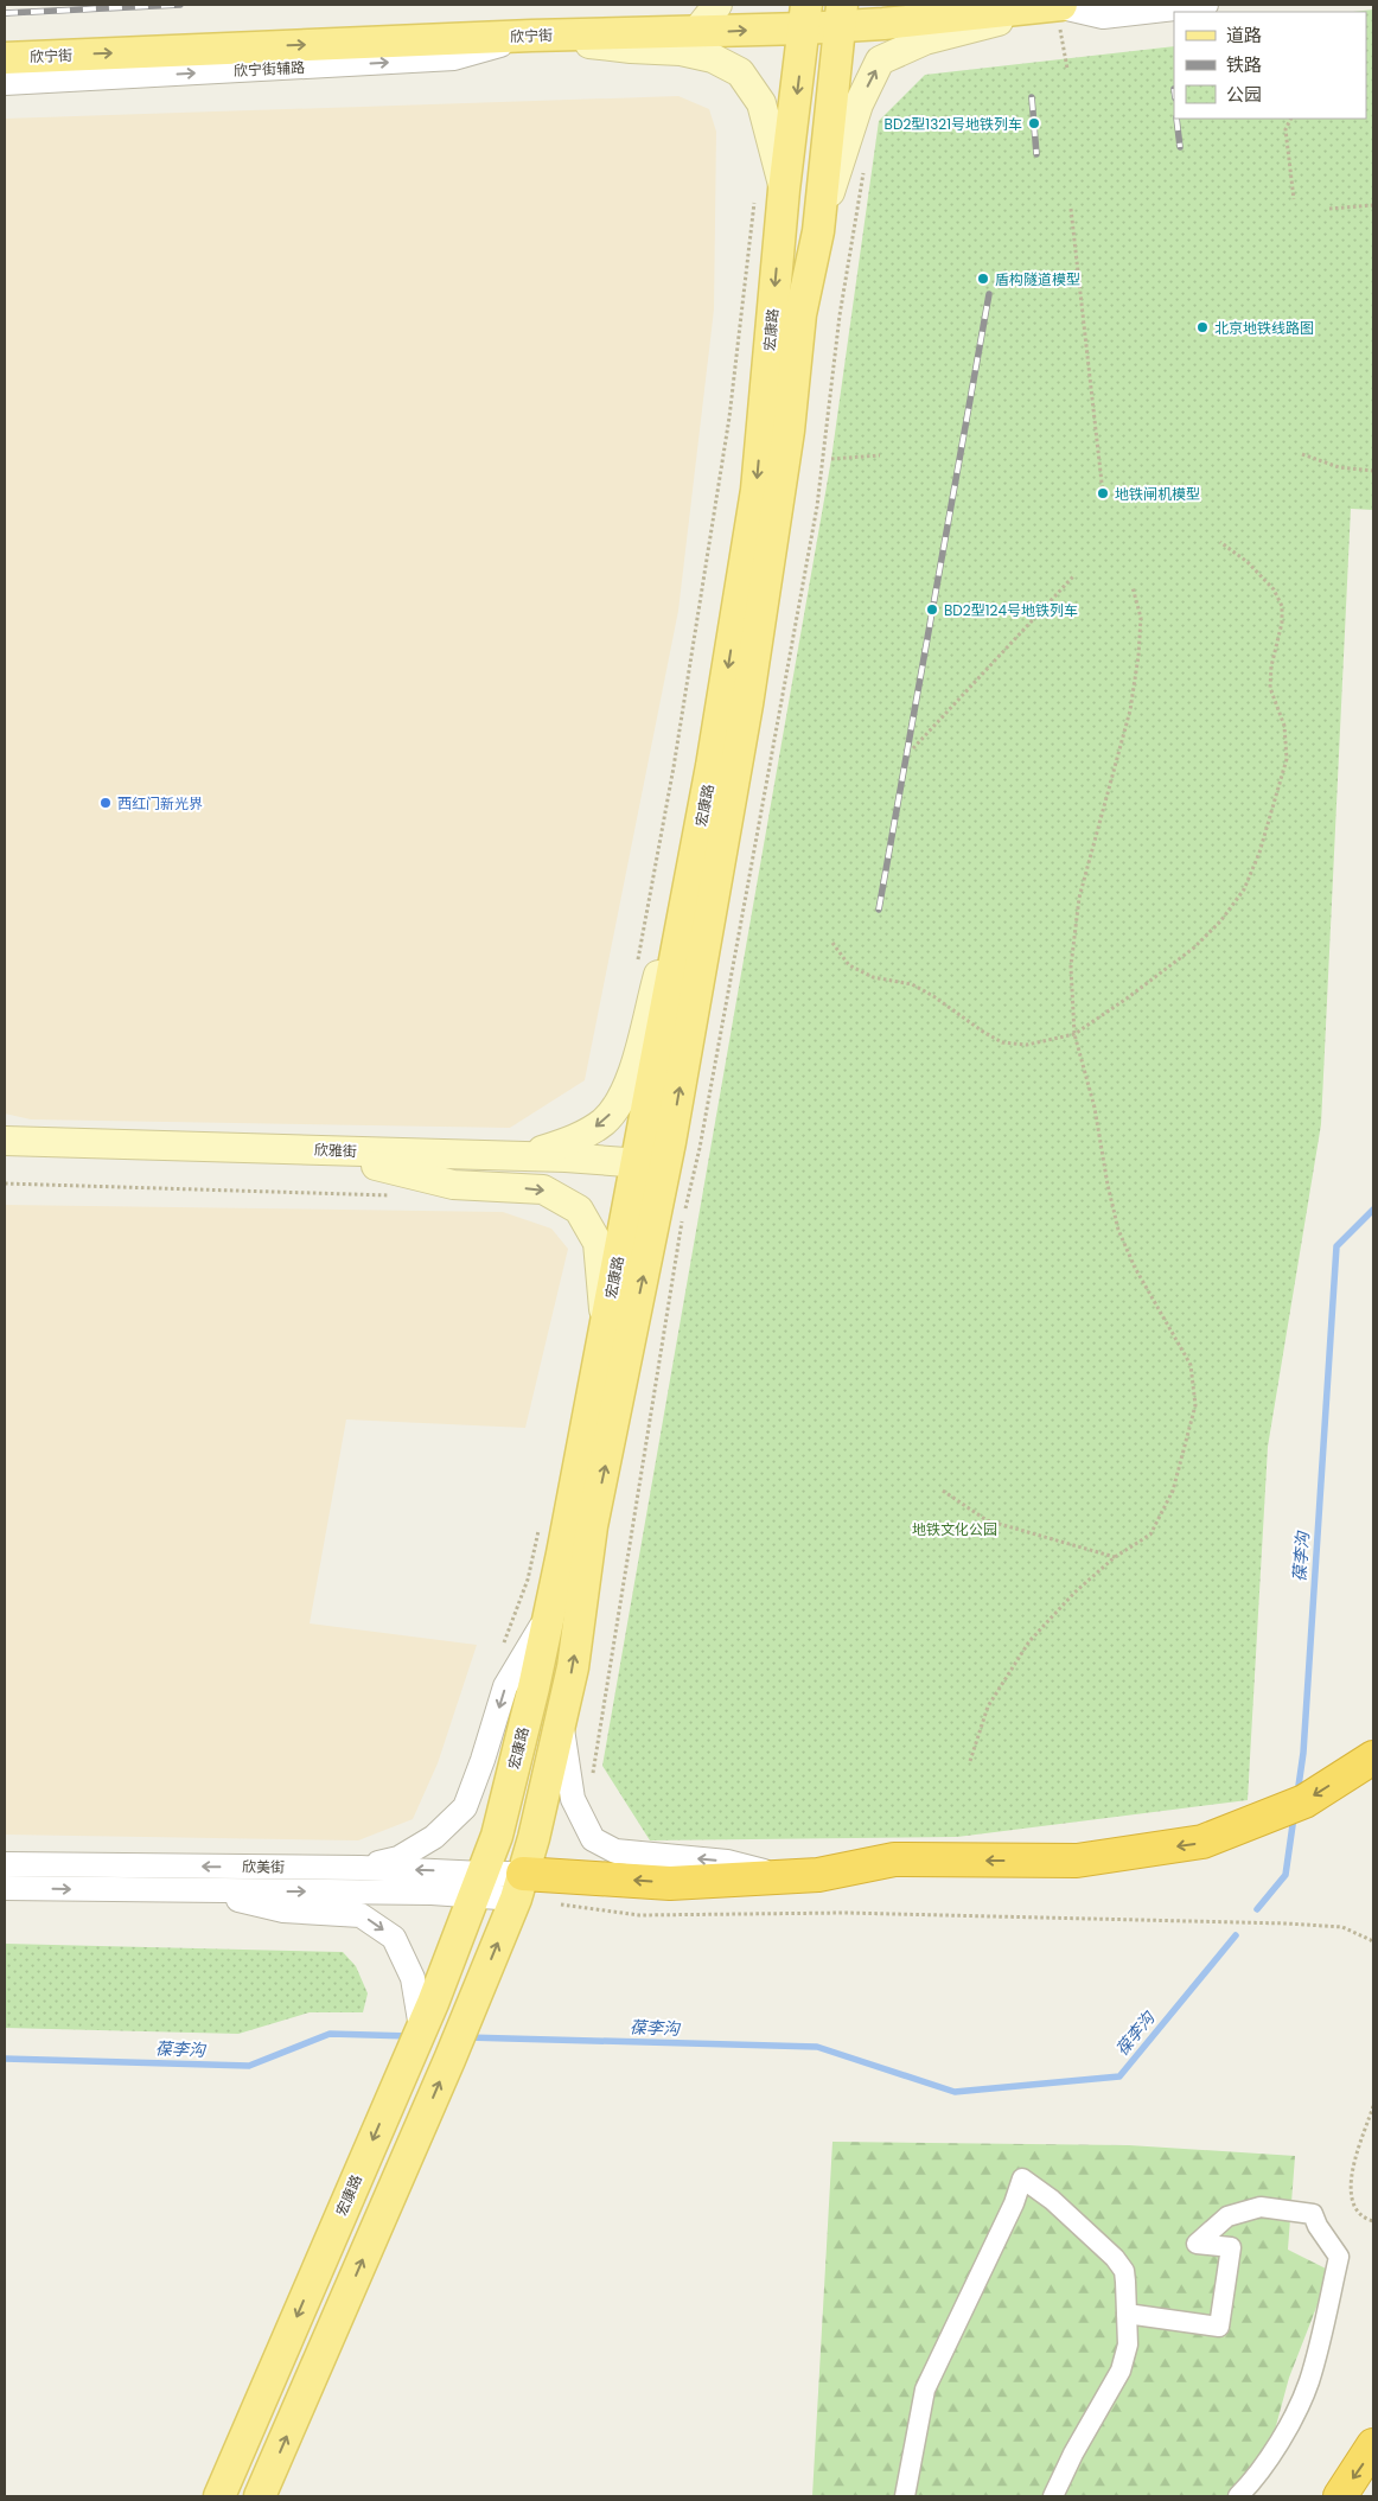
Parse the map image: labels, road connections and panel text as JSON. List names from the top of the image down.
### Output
{
  "streets": {
    "main road": ["欣宁街", "宏康路", "欣雅街"],
    "street": ["欣宁街辅路", "欣美街"]
  },
  "crossings": [
    ["欣宁街", "欣宁街辅路"],
    ["欣宁街", "宏康路"],
    ["宏康路", "欣雅街"],
    ["宏康路", "欣美街"]
  ],
  "one_way": ["欣宁街", "欣宁街辅路"],
  "water": ["葆李沟"],
  "parks": ["地铁文化公园"],
  "places": [
    "BD2型1321号地铁列车",
    "盾构隧道模型",
    "北京地铁线路图",
    "地铁闸机模型",
    "BD2型124号地铁列车",
    "西红门新光界"
  ],
  "legend": ["道路", "铁路", "公园"]
}
